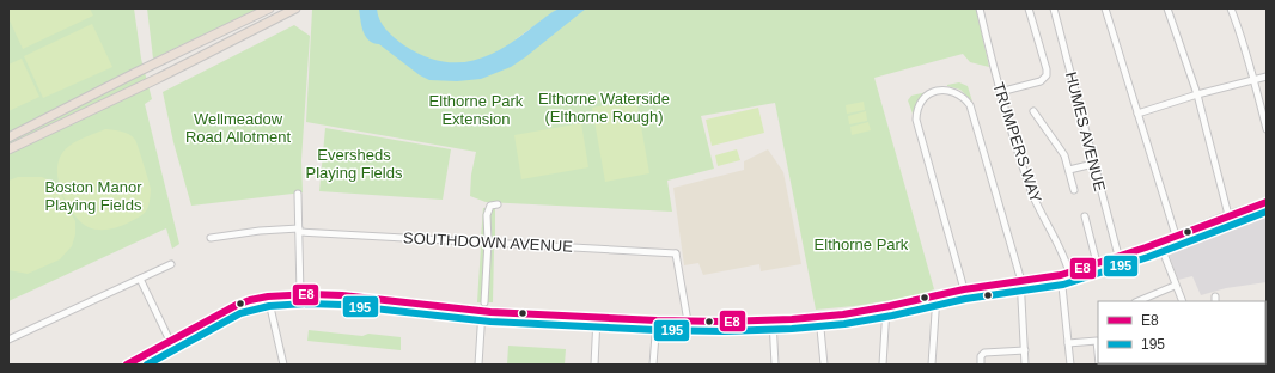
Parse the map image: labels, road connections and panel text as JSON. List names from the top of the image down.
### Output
{
  "streets": {
    "street": ["HUMES AVENUE", "TRUMPERS WAY", "SOUTHDOWN AVENUE"]
  },
  "parks": [
    "Elthorne Waterside (Elthorne Rough)",
    "Elthorne Park Extension",
    "Wellmeadow Road Allotment",
    "Eversheds Playing Fields",
    "Boston Manor Playing Fields",
    "Elthorne Park"
  ],
  "lines": ["transit line E8", "transit line 195"],
  "legend": ["E8", "195"]
}
